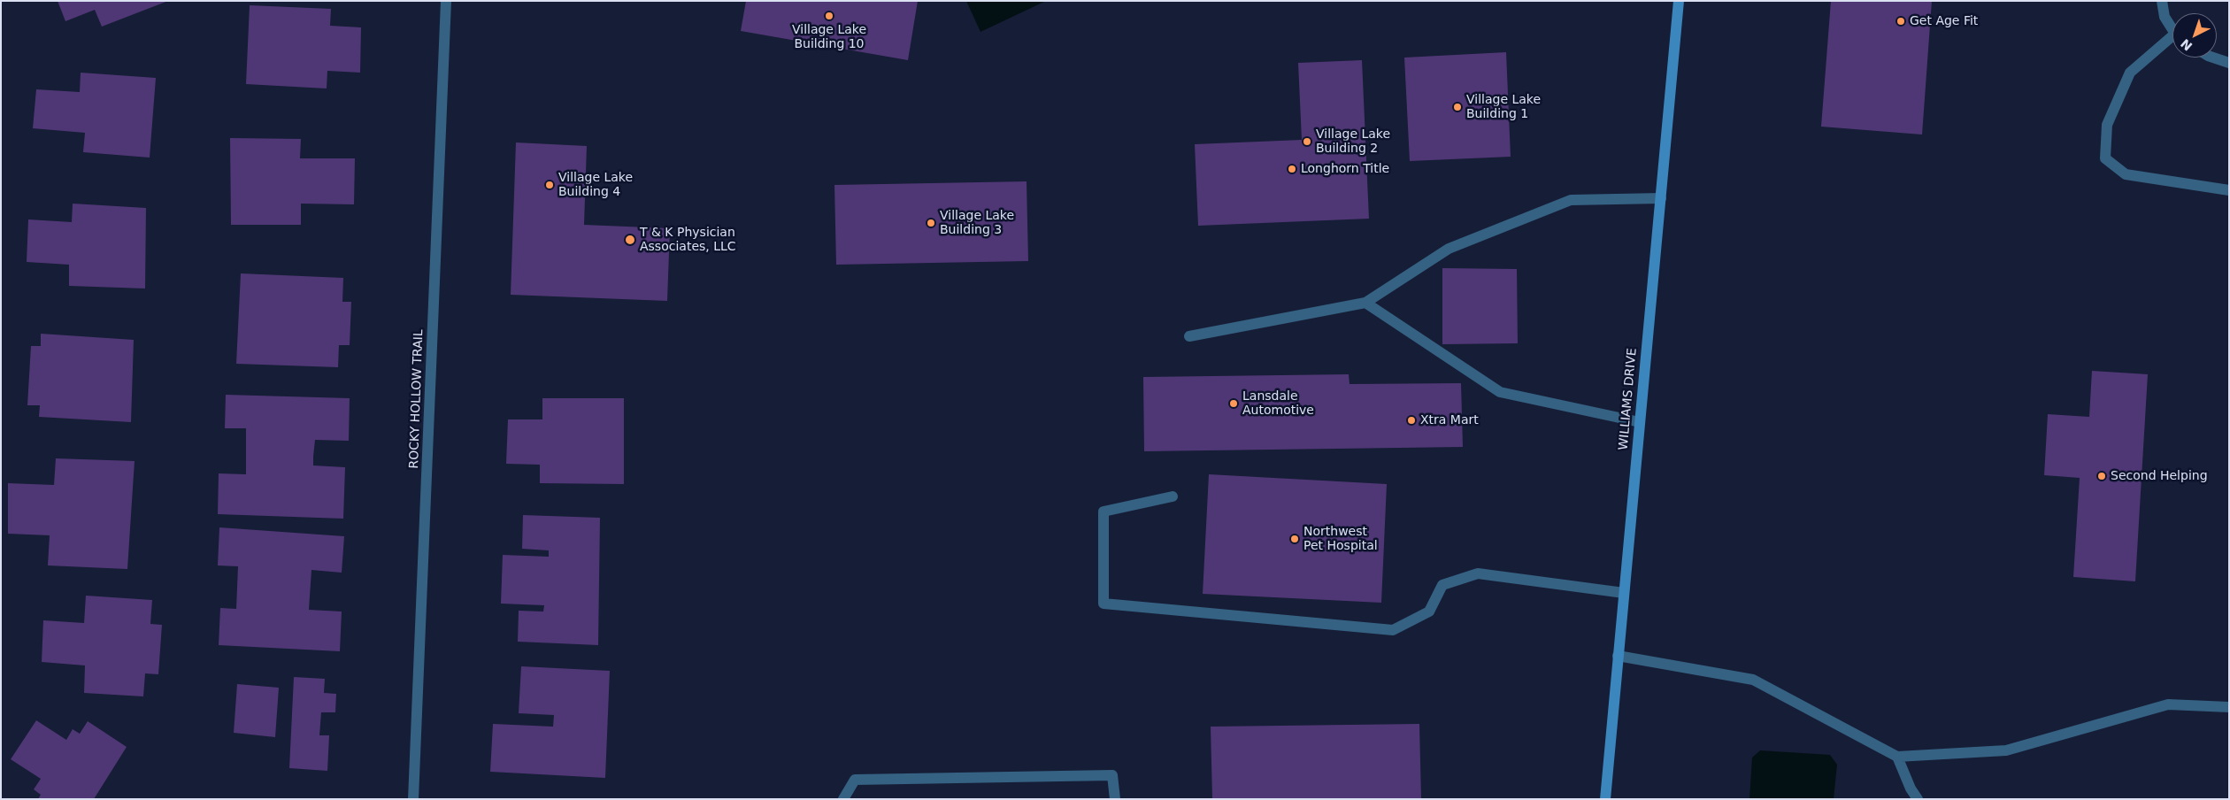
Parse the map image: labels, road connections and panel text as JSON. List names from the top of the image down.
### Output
{
  "streets": {
    "main road": ["WILLIAMS DRIVE"],
    "street": ["ROCKY HOLLOW TRAIL"]
  },
  "places": [
    "Village Lake Building 10",
    "Get Age Fit",
    "Village Lake Building 1",
    "Village Lake Building 2",
    "Longhorn Title",
    "Village Lake Building 4",
    "Village Lake Building 3",
    "T & K Physician Associates, LLC",
    "Lansdale Automotive",
    "Xtra Mart",
    "Second Helping",
    "Northwest Pet Hospital"
  ],
  "north": "bottom left"
}
